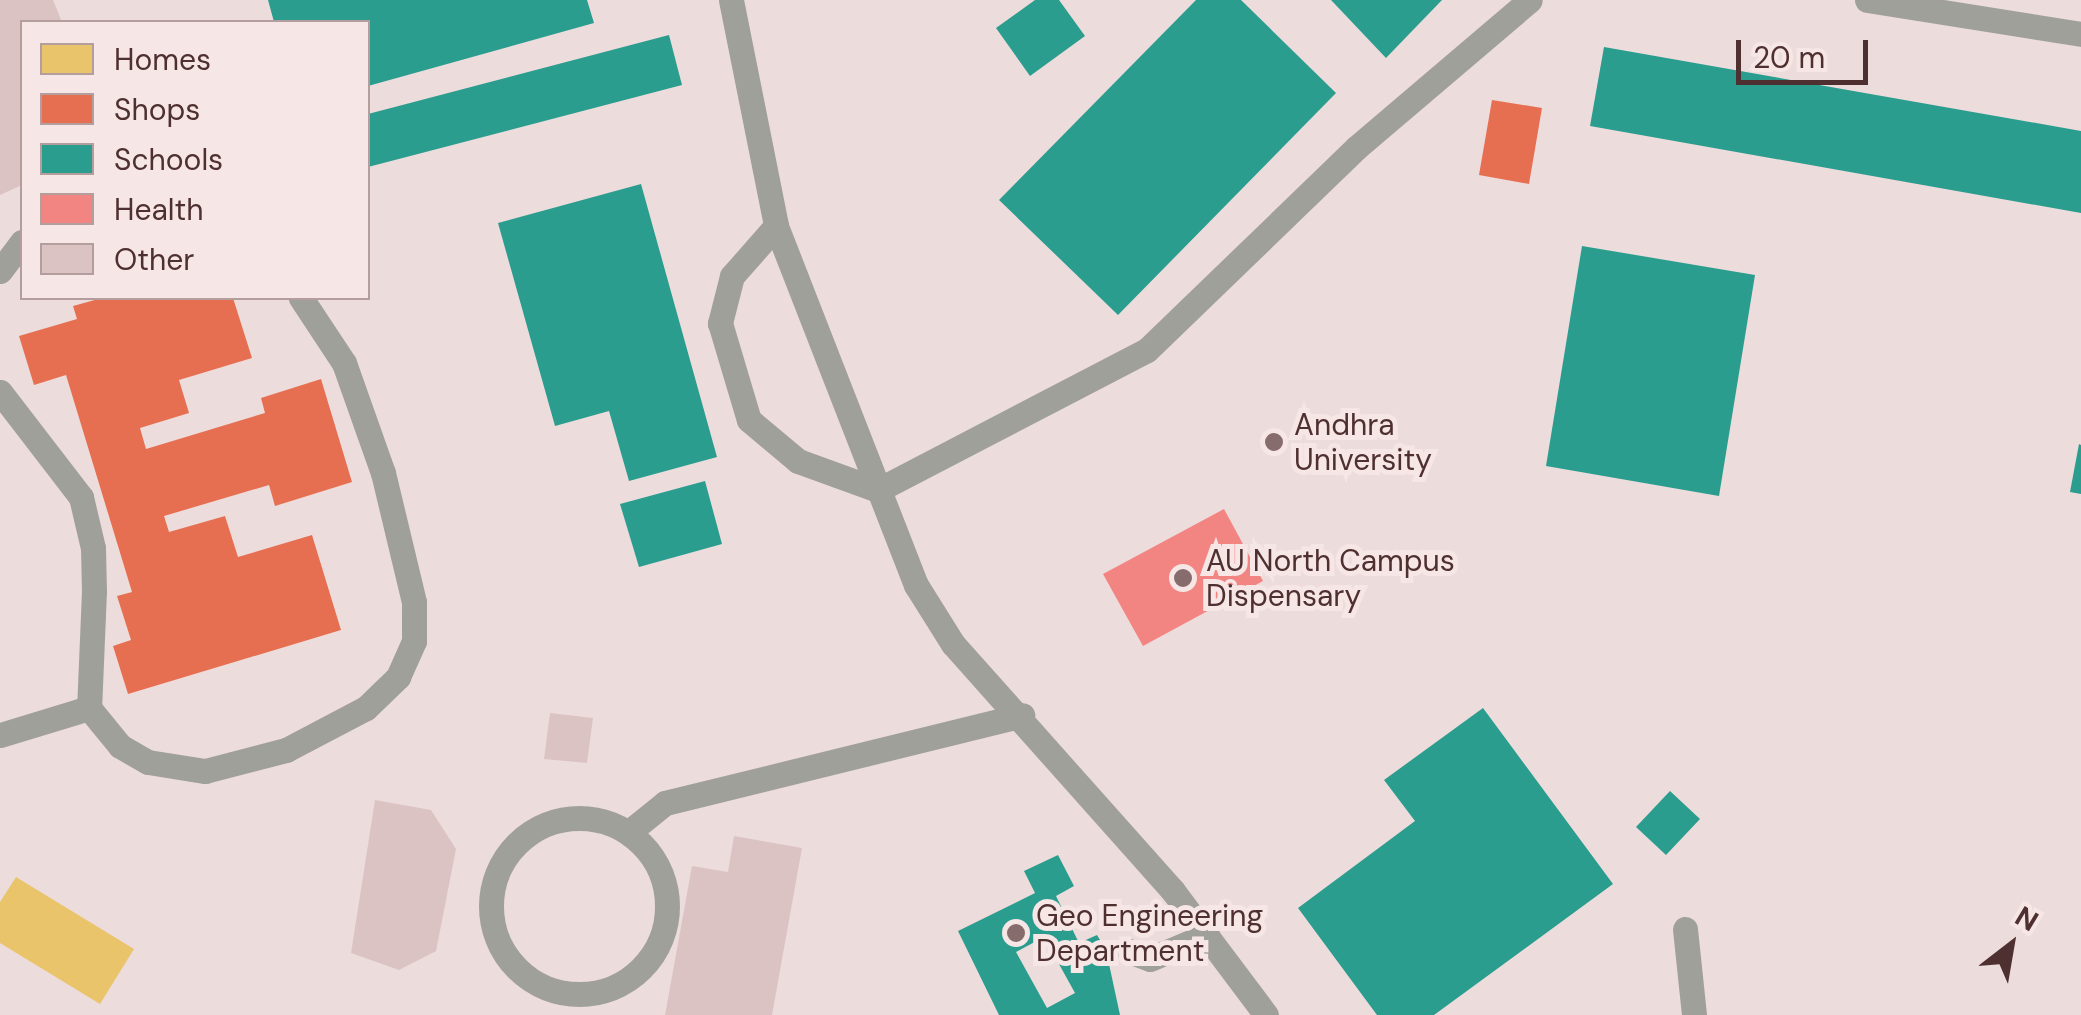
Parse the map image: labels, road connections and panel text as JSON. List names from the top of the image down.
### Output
{
  "places": ["Andhra University", "AU North Campus Dispensary", "Geo Engineering Department"],
  "legend": [
    "Homes",
    "Shops",
    "Schools",
    "Health",
    "Other"
  ],
  "scale_bar": "20 m",
  "north": "top right"
}
